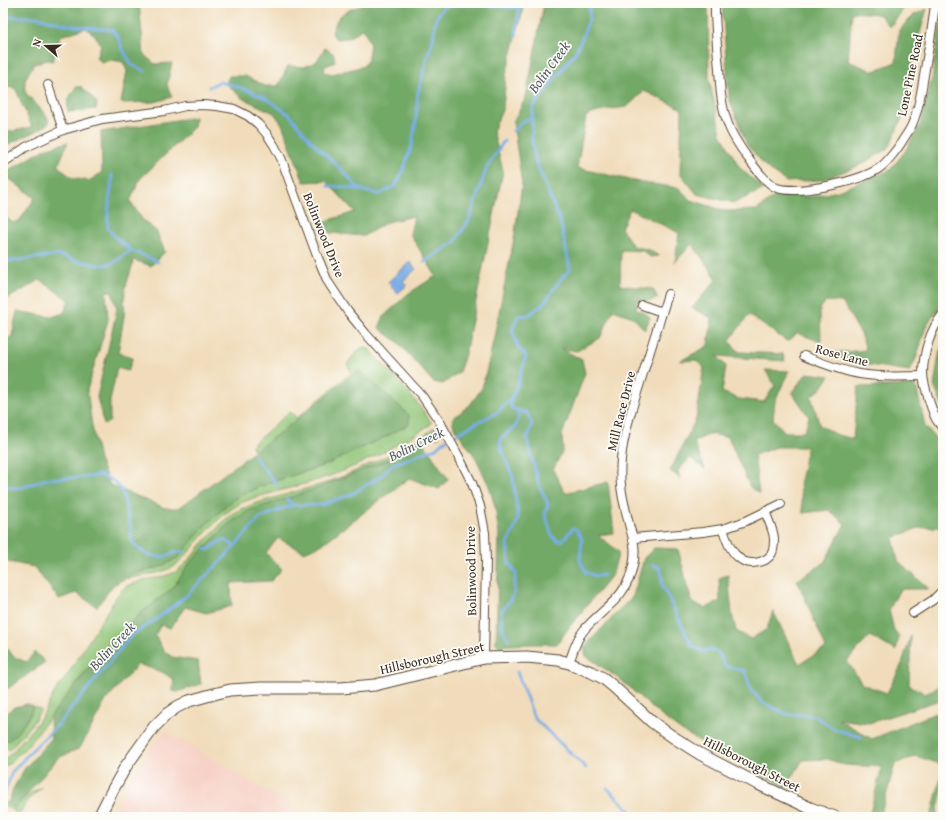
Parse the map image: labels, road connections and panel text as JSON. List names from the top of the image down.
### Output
{
  "streets": {
    "street": [
      "Lone Pine Road",
      "Bolinwood Drive",
      "Rose Lane",
      "Mill Race Drive",
      "Hillsborough Street"
    ]
  },
  "crossings": [
    ["Bolinwood Drive", "Hillsborough Street"],
    ["Mill Race Drive", "Hillsborough Street"]
  ],
  "water": ["Bolin Creek"],
  "north": "left"
}
